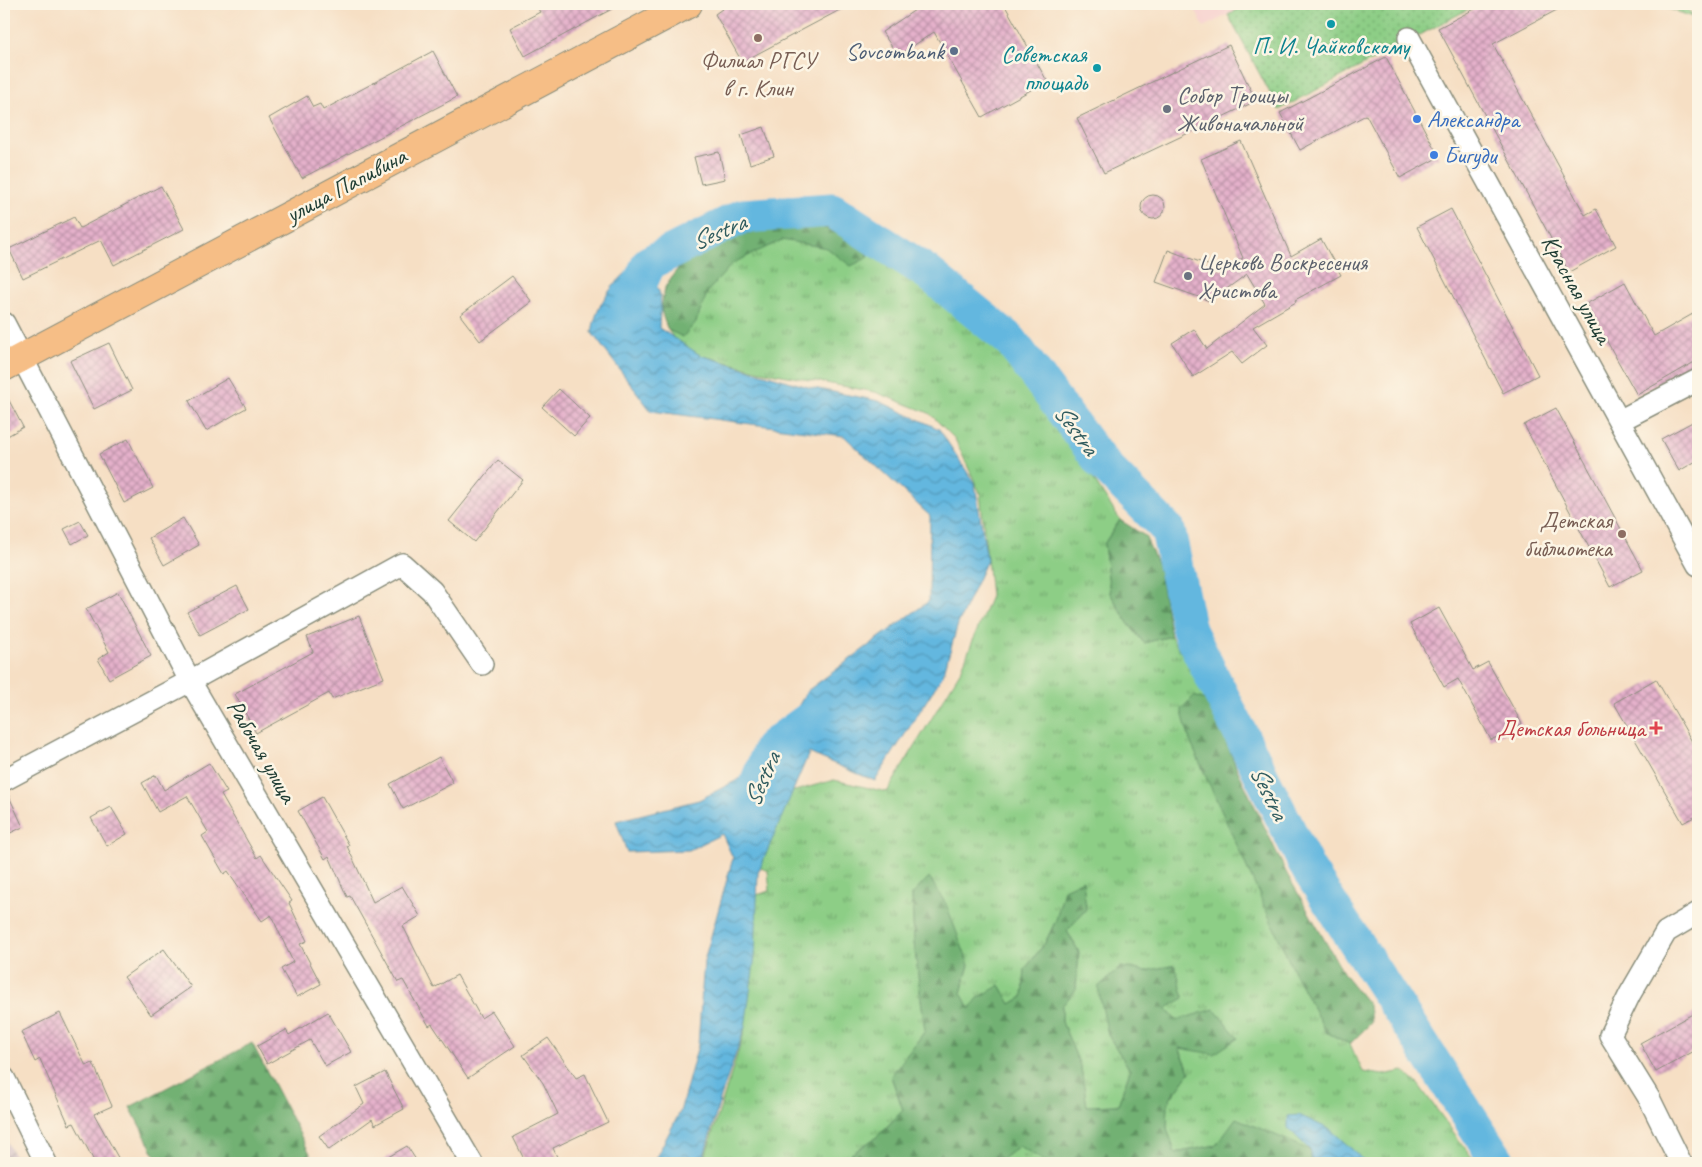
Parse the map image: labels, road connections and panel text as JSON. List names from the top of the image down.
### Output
{
  "streets": {
    "highway": ["улица Папивина"],
    "street": ["Красная улица", "Рабочая улица"]
  },
  "crossings": [
    ["улица Папивина", "Рабочая улица"]
  ],
  "water": ["Sestra"],
  "places": {
    "other": [
      "П. И. Чайковскому",
      "Филиал РГСУ в г. Клин",
      "Sovcombank",
      "Советская площадь",
      "Собор Троицы Живоначальной",
      "Александра",
      "Бигуди",
      "Церковь Воскресения Христова",
      "Детская библиотека"
    ],
    "health": ["Детская больница"]
  }
}
